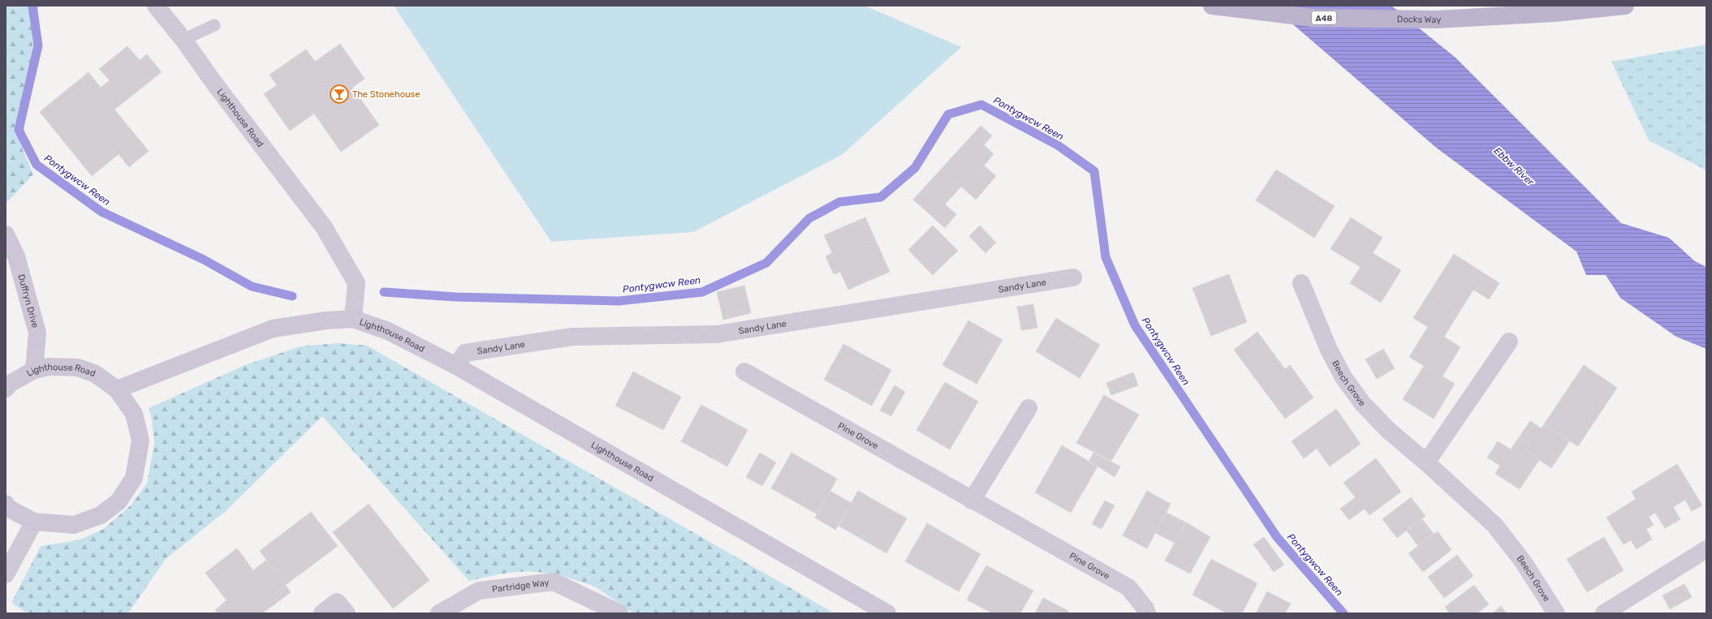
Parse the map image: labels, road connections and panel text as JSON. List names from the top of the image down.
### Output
{
  "streets": {
    "main road": [
      "A48",
      "Docks Way",
      "Lighthouse Road",
      "Duffryn Drive"
    ],
    "street": [
      "Sandy Lane",
      "Beech Grove",
      "Pine Grove",
      "Partridge Way"
    ]
  },
  "crossings": [
    ["Lighthouse Road", "Sandy Lane"],
    ["Lighthouse Road", "Duffryn Drive"]
  ],
  "water": ["Pontygwcw Reen", "Ebbw River"],
  "places": {
    "bar": ["The Stonehouse"]
  }
}
